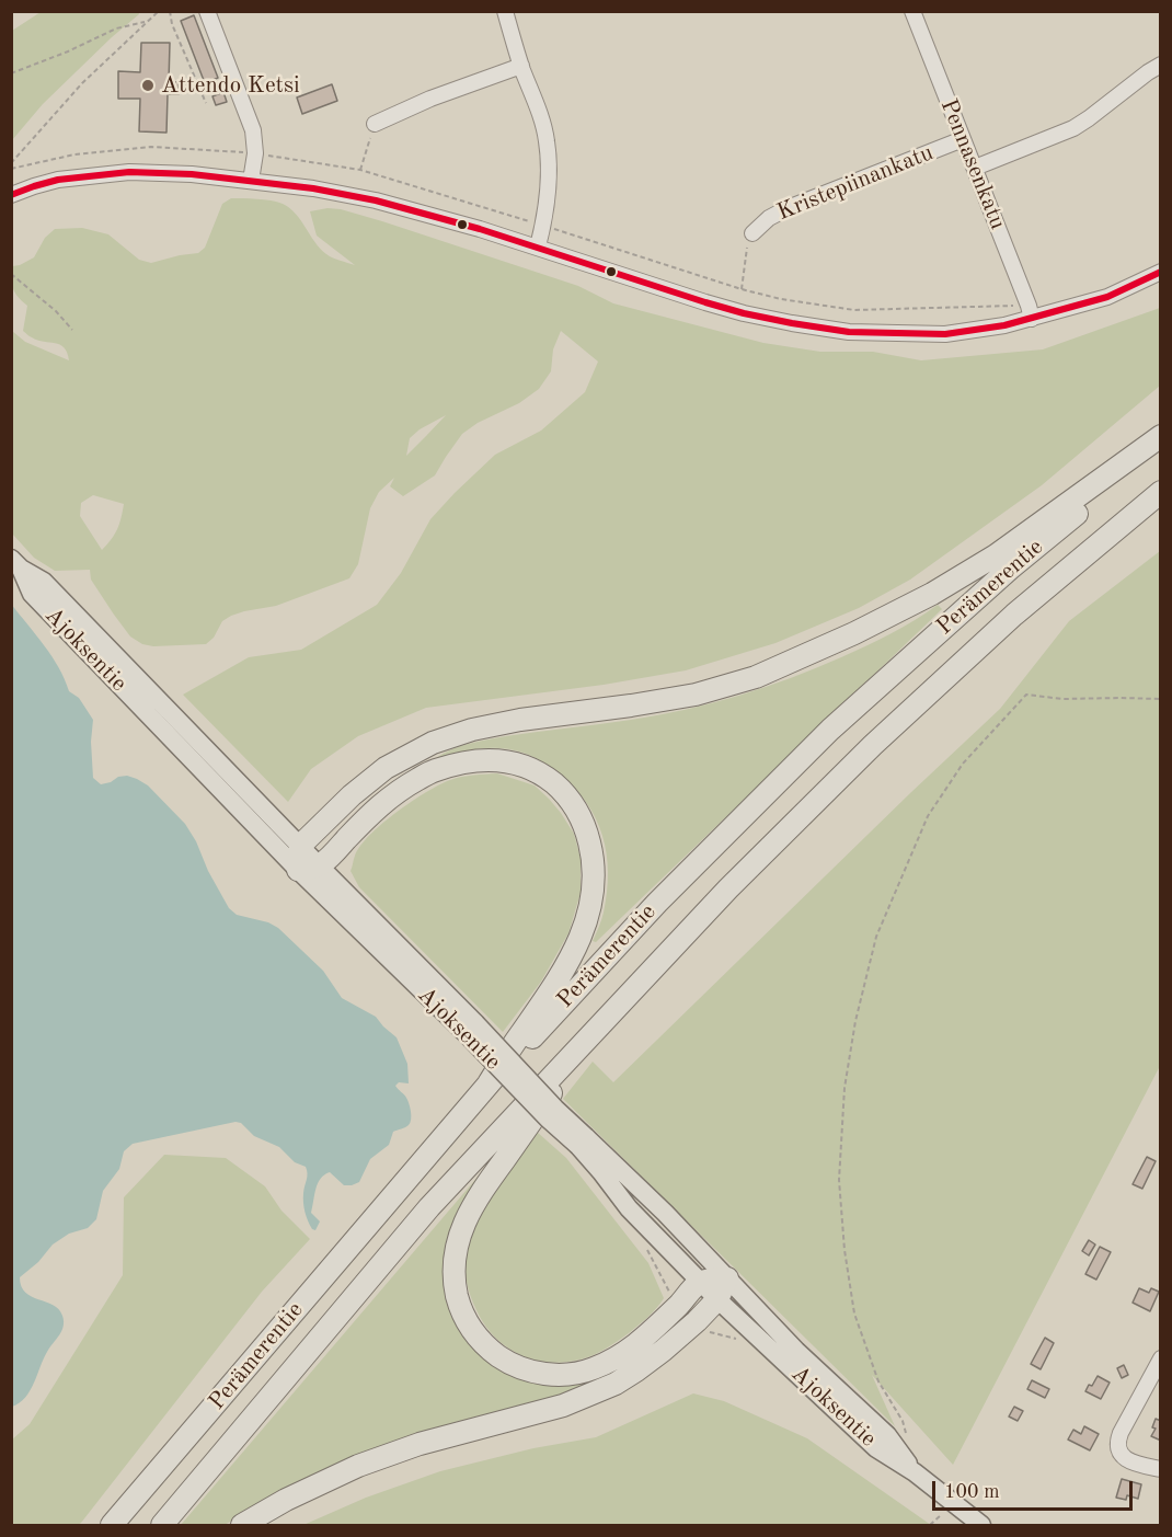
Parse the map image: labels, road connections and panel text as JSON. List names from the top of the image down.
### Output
{
  "streets": {
    "highway": ["Perämerentie"],
    "main road": ["Ajoksentie"],
    "street": ["Pennasenkatu", "Kristepiinankatu"]
  },
  "crossings": [
    ["Pennasenkatu", "Kristepiinankatu"]
  ],
  "places": ["Attendo Ketsi"],
  "scale_bar": "100 m"
}
